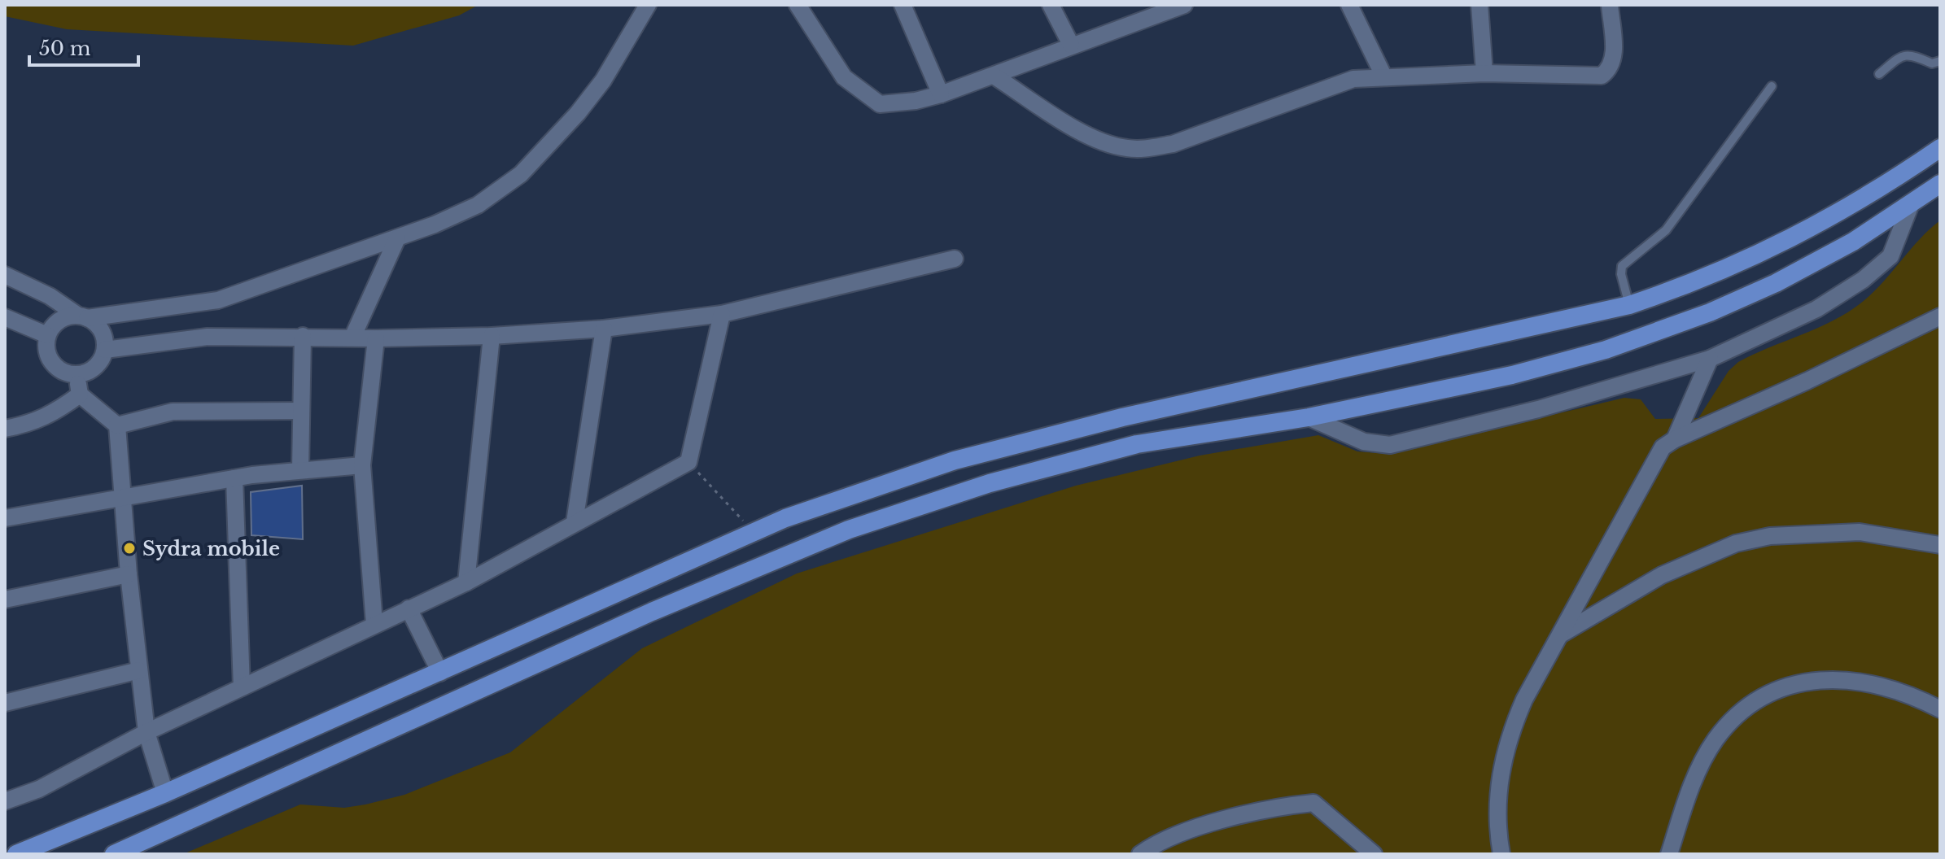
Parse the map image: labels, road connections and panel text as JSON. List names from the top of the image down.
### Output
{
  "places": ["Sydra mobile"],
  "scale_bar": "50 m"
}
